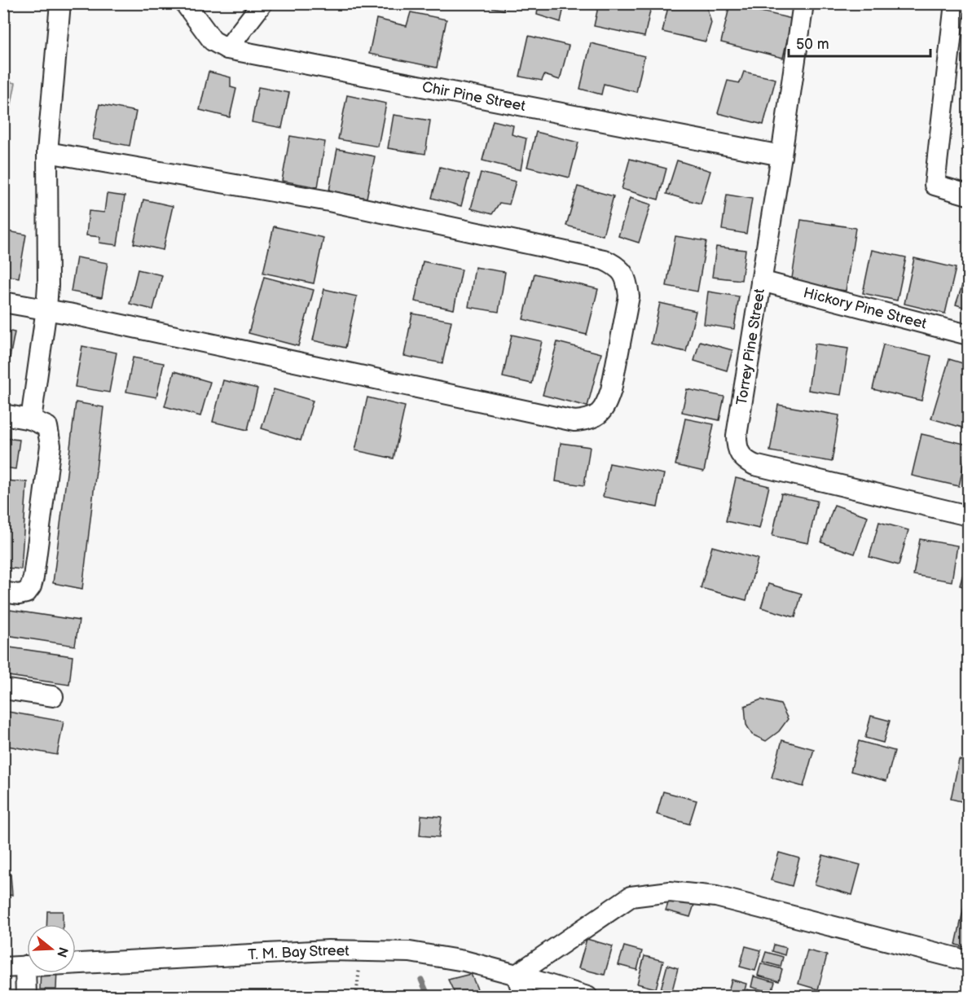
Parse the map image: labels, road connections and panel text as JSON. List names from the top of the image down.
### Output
{
  "streets": {
    "street": [
      "Chir Pine Street",
      "Hickory Pine Street",
      "Torrey Pine Street",
      "T. M. Bay Street"
    ]
  },
  "crossings": [
    ["Chir Pine Street", "Torrey Pine Street"],
    ["Hickory Pine Street", "Torrey Pine Street"]
  ],
  "scale_bar": "50 m",
  "north": "right"
}
